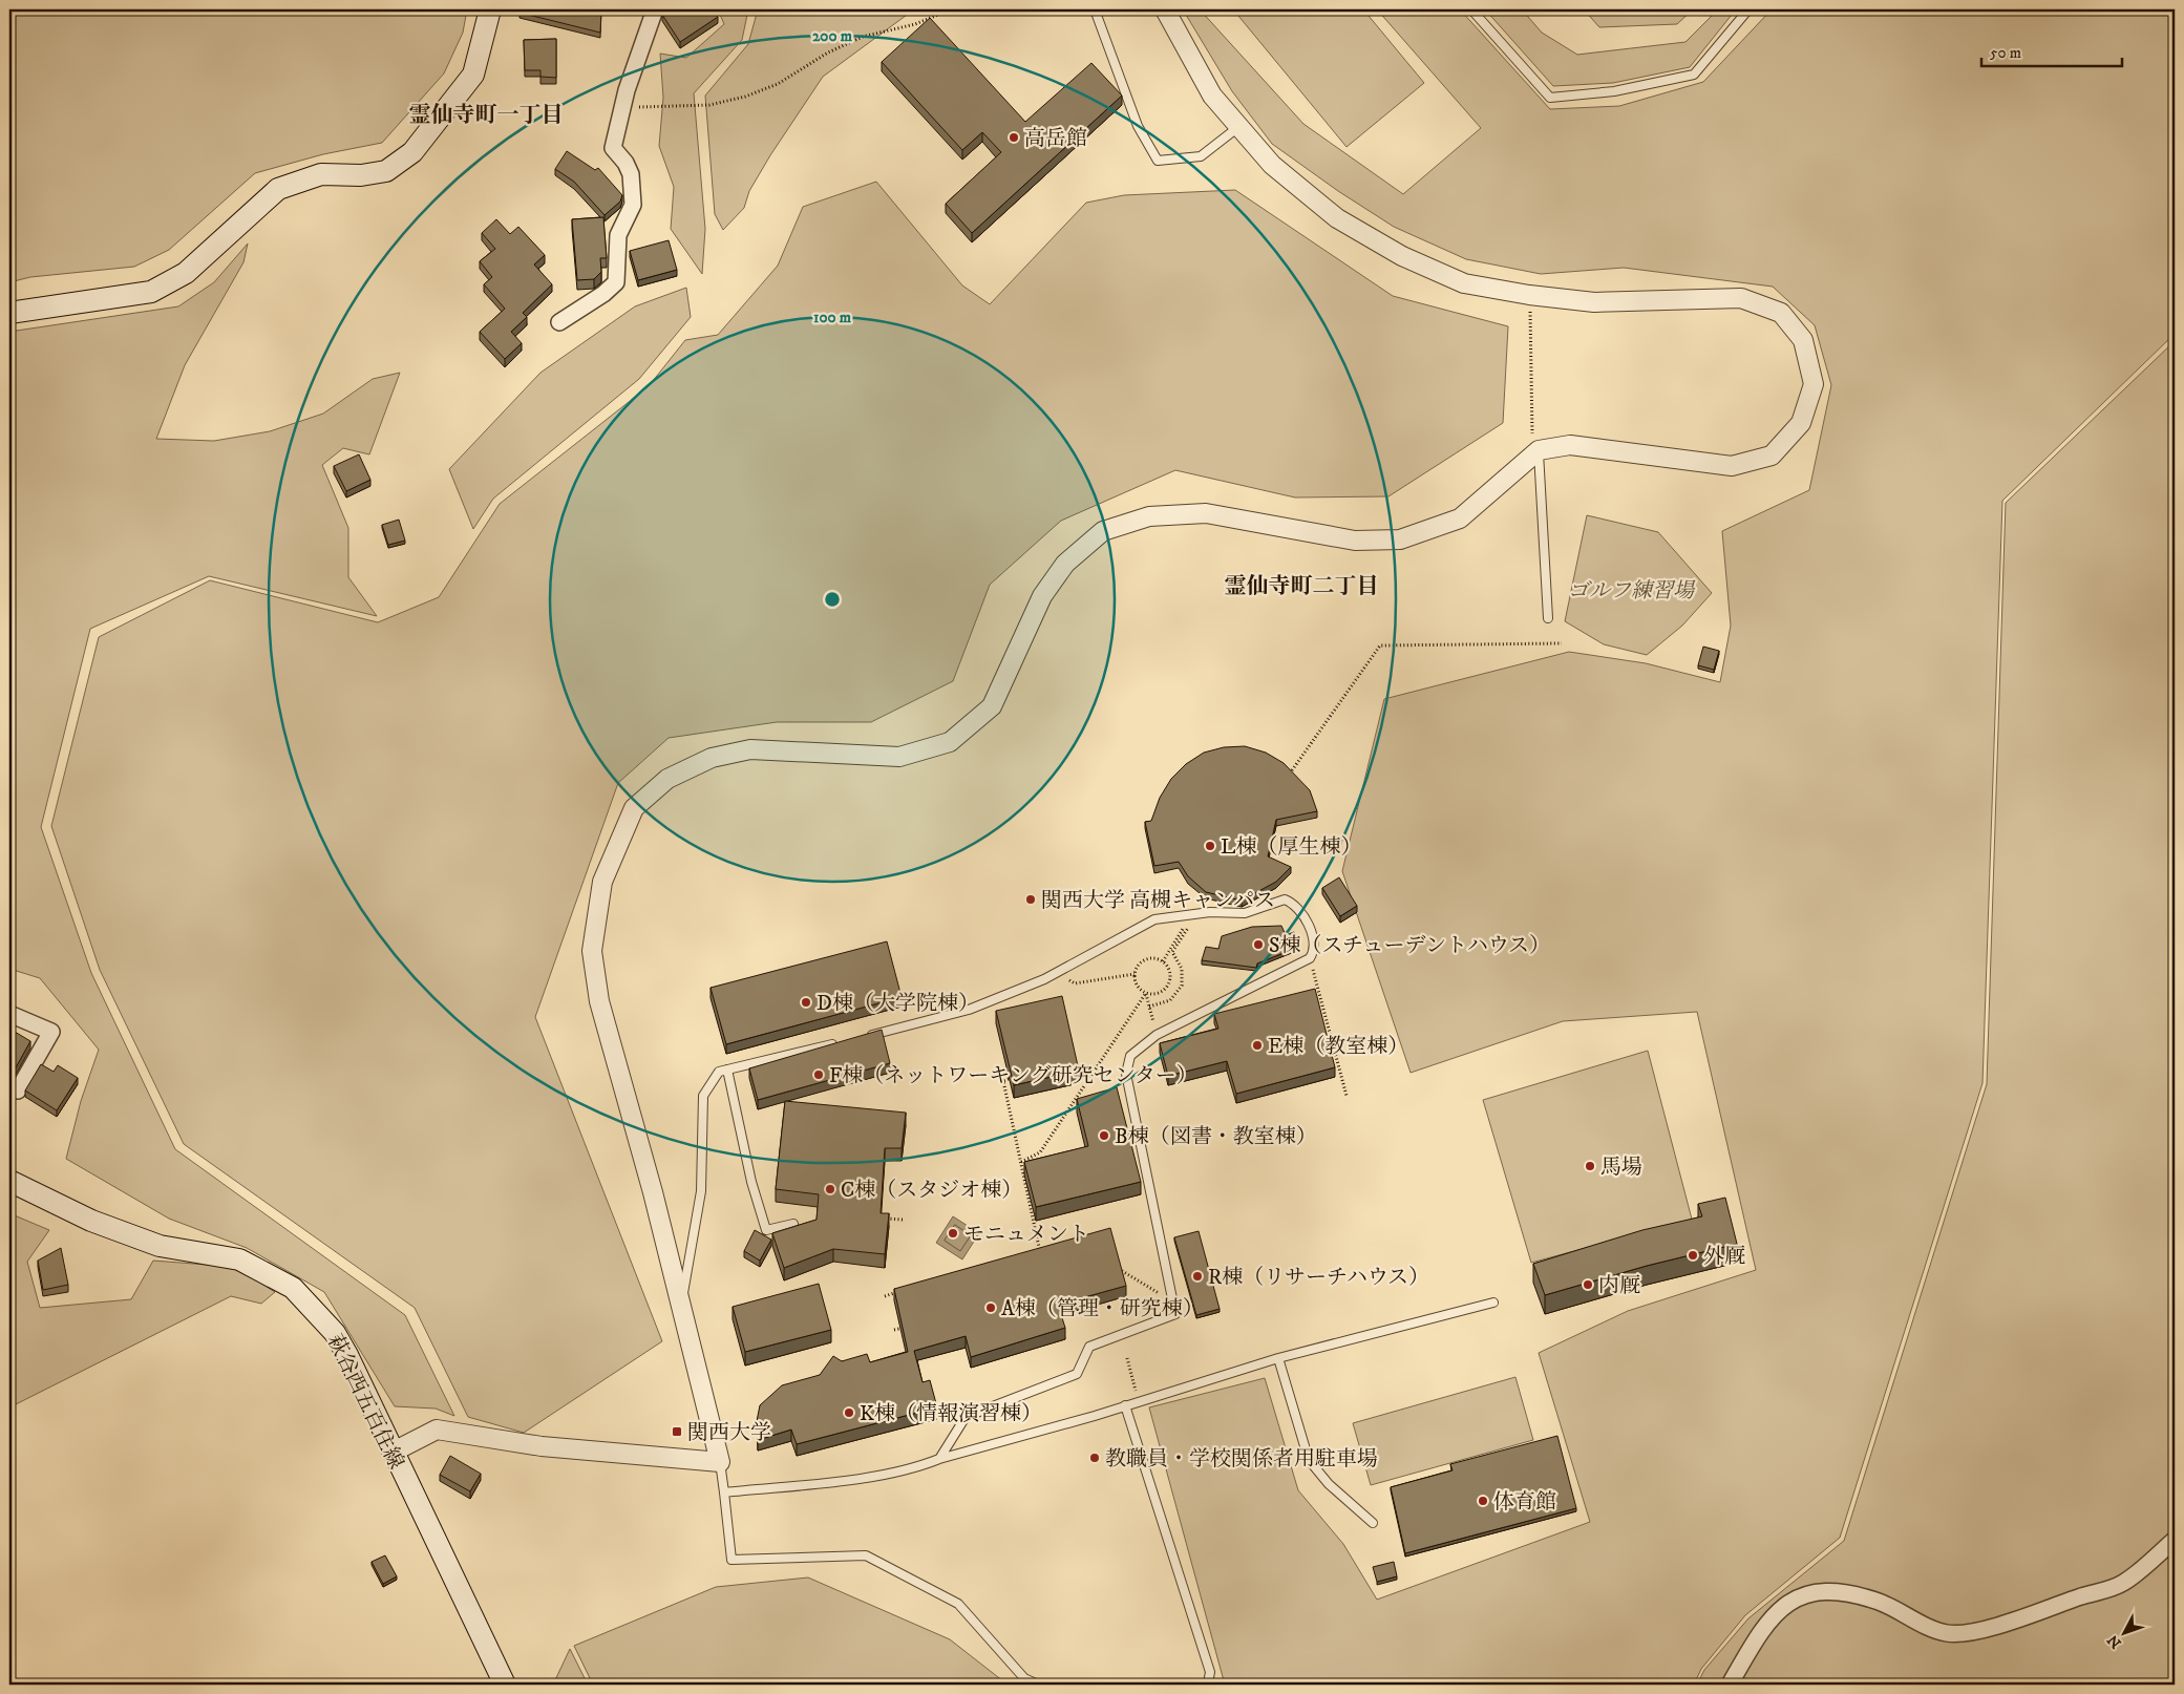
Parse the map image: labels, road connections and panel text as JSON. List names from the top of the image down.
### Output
{
  "streets": {
    "main road": ["萩谷西五百住線"]
  },
  "districts": ["霊仙寺町一丁目", "霊仙寺町二丁目"],
  "parks": ["ゴルフ練習場"],
  "places": {
    "other": [
      "高岳館",
      "L棟（厚生棟）",
      "関西大学 高槻キャンパス",
      "S棟（スチューデントハウス）",
      "D棟（大学院棟）",
      "E棟（教室棟）",
      "F棟（ネットワーキング研究センター）",
      "B棟（図書・教室棟）",
      "馬場",
      "C棟（スタジオ棟）",
      "モニュメント",
      "外厩",
      "R棟（リサーチハウス）",
      "内厩",
      "A棟（管理・研究棟）",
      "K棟（情報演習棟）",
      "教職員・学校関係者用駐車場",
      "体育館"
    ],
    "transit": ["関西大学"]
  },
  "scale_bar": "50 m",
  "north": "bottom left",
  "rings": ["200 m", "100 m"]
}
